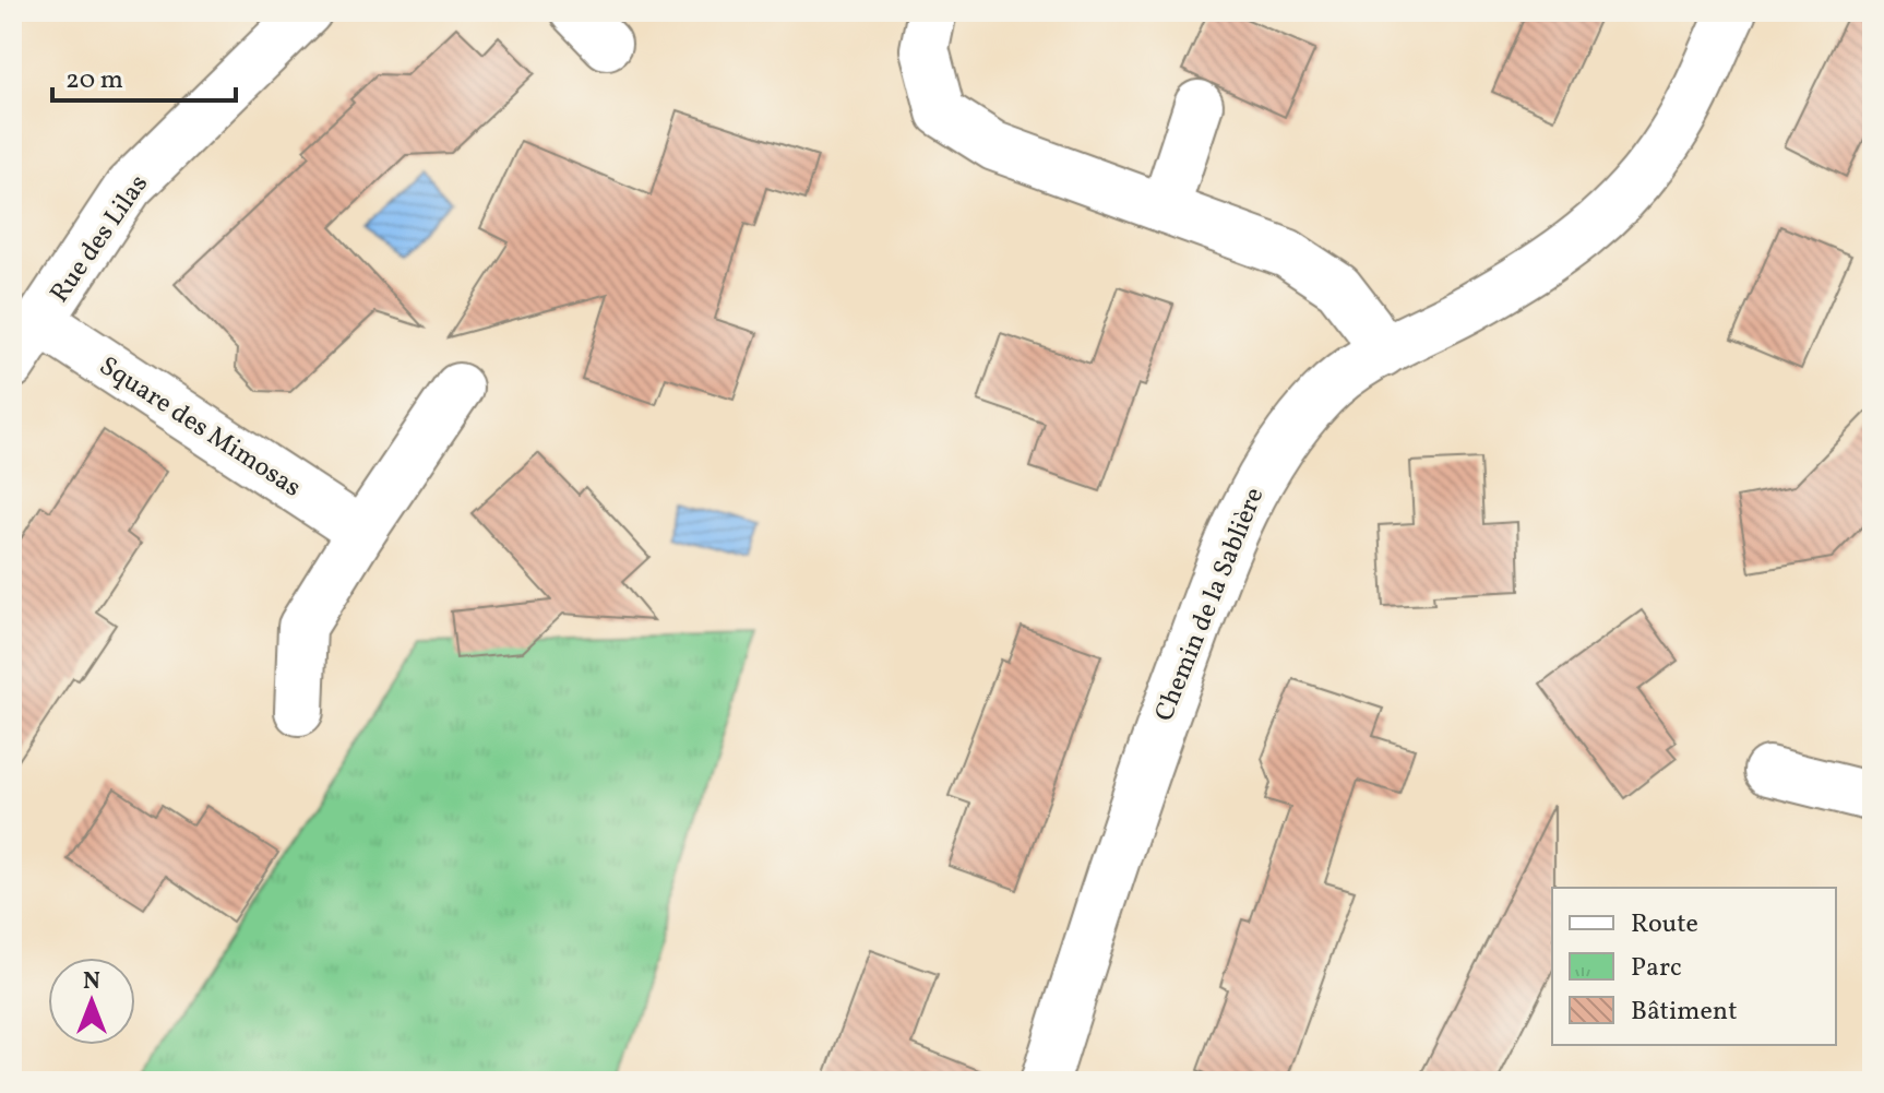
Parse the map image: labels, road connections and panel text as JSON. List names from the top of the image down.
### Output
{
  "streets": {
    "street": ["Rue des Lilas", "Square des Mimosas", "Chemin de la Sablière"]
  },
  "crossings": [
    ["Rue des Lilas", "Square des Mimosas"]
  ],
  "legend": ["Route", "Parc", "Bâtiment"],
  "scale_bar": "20 m",
  "north": "top"
}
